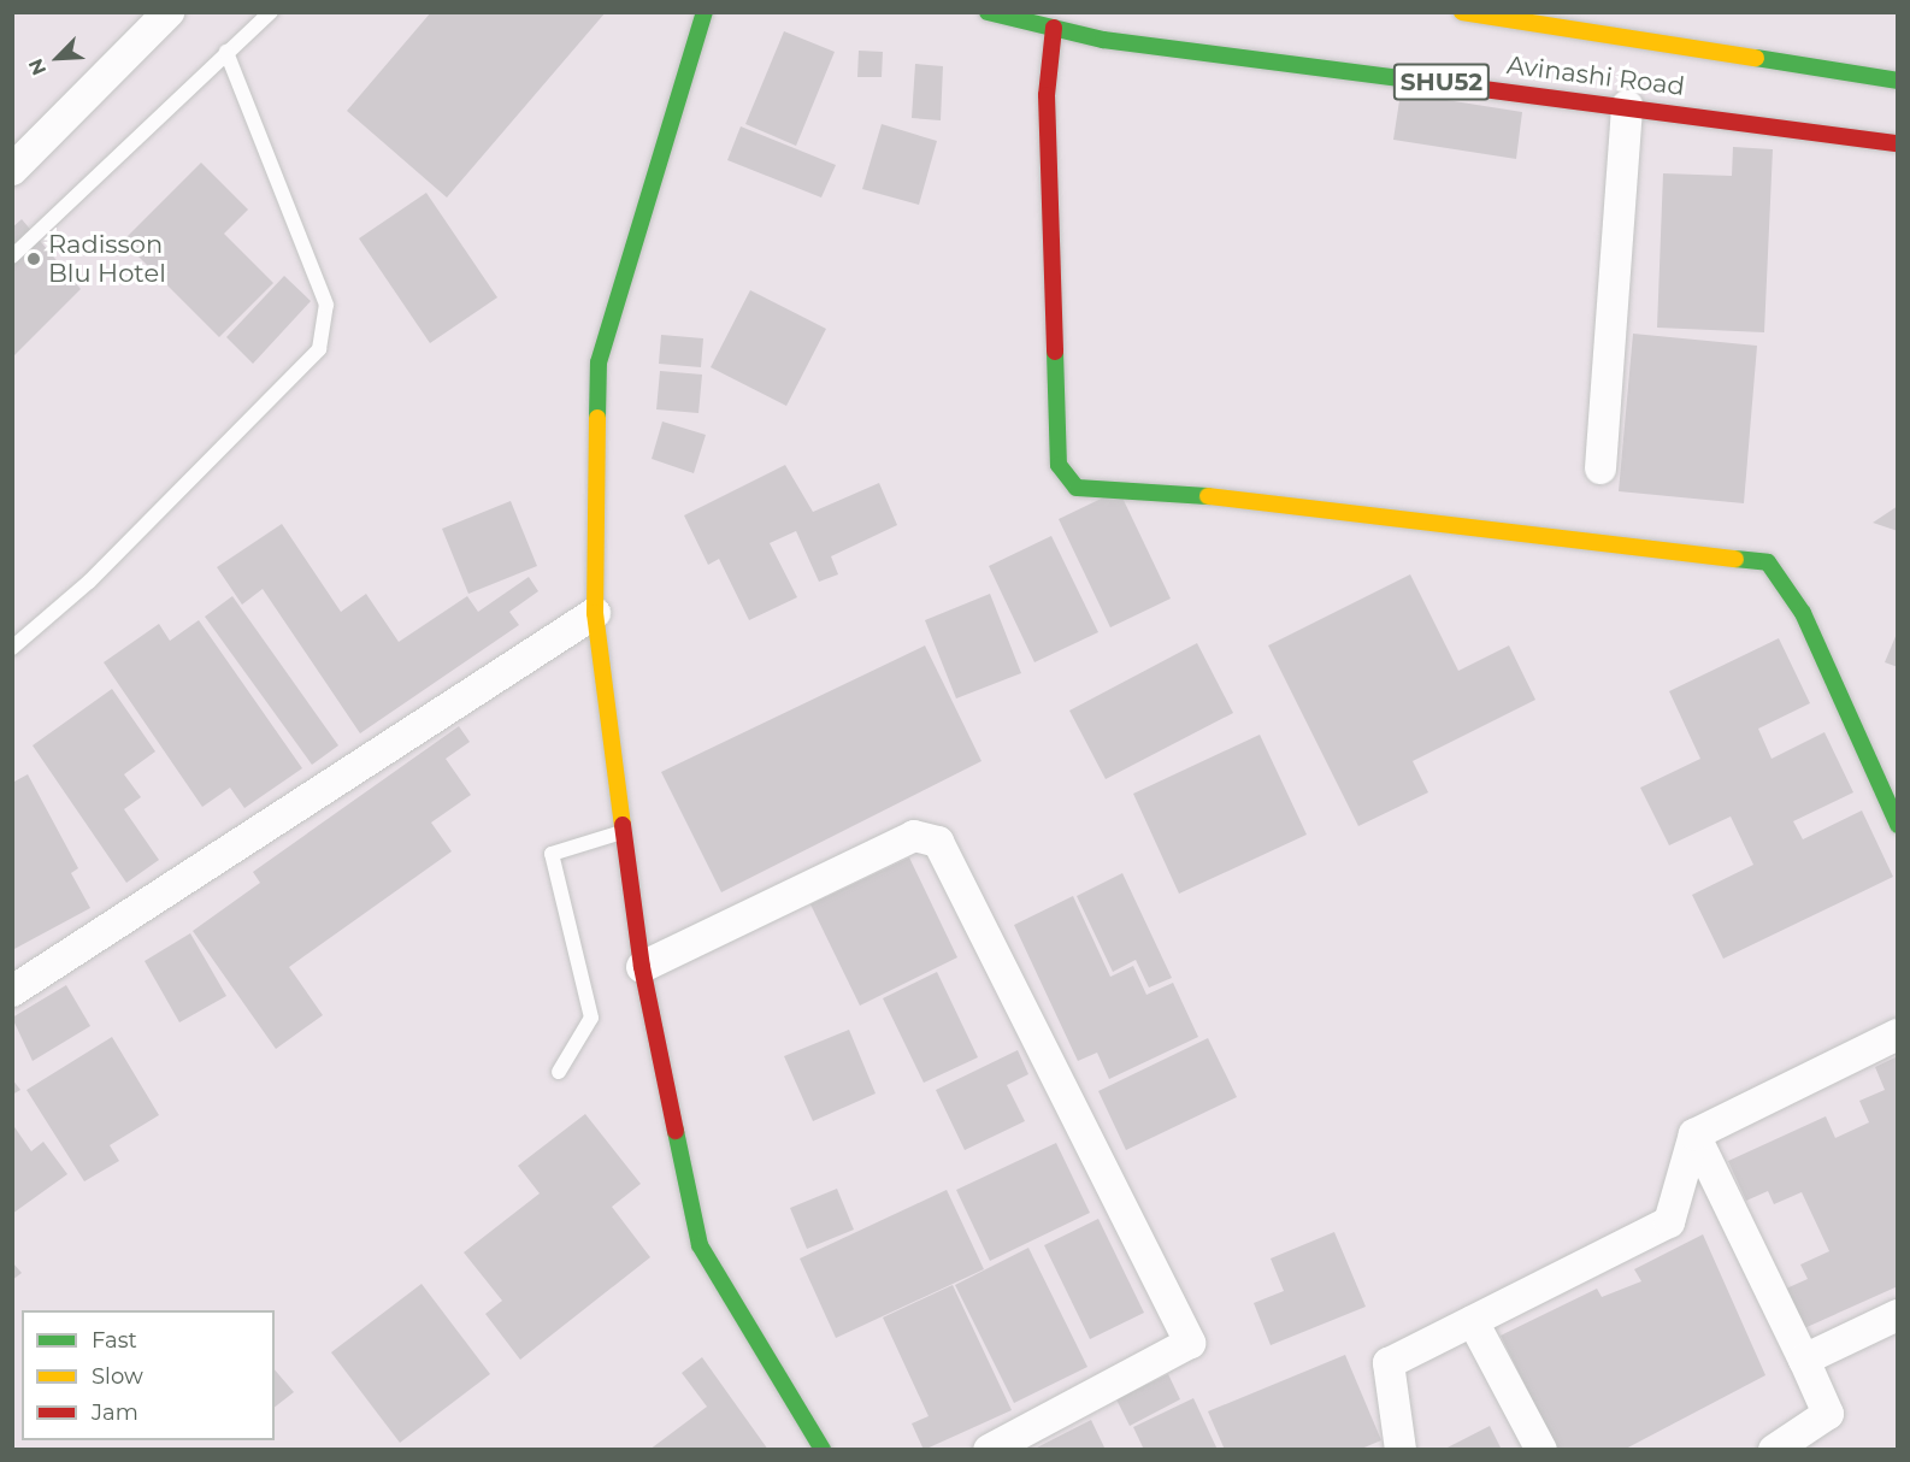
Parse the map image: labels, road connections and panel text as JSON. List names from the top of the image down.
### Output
{
  "streets": {
    "street": ["Avinashi Road", "SHU52"]
  },
  "places": ["Radisson Blu Hotel"],
  "legend": ["Fast", "Slow", "Jam"],
  "north": "bottom left"
}
